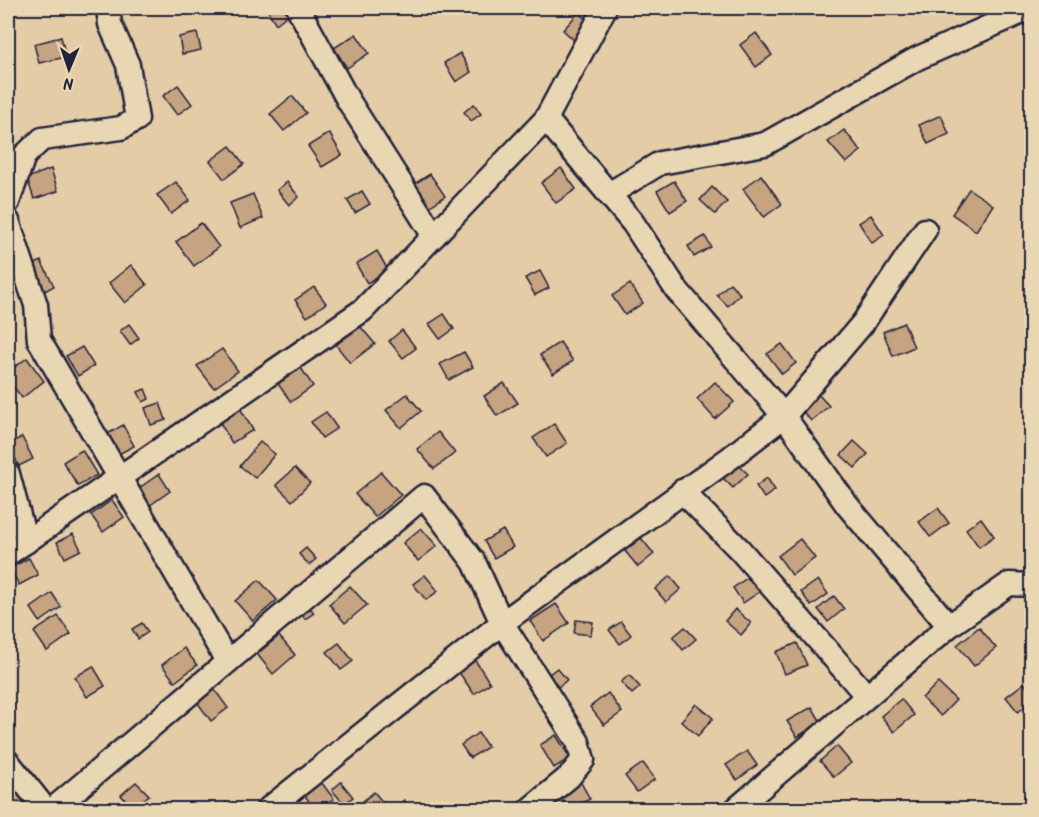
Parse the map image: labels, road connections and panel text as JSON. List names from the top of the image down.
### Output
{
  "north": "bottom"
}
